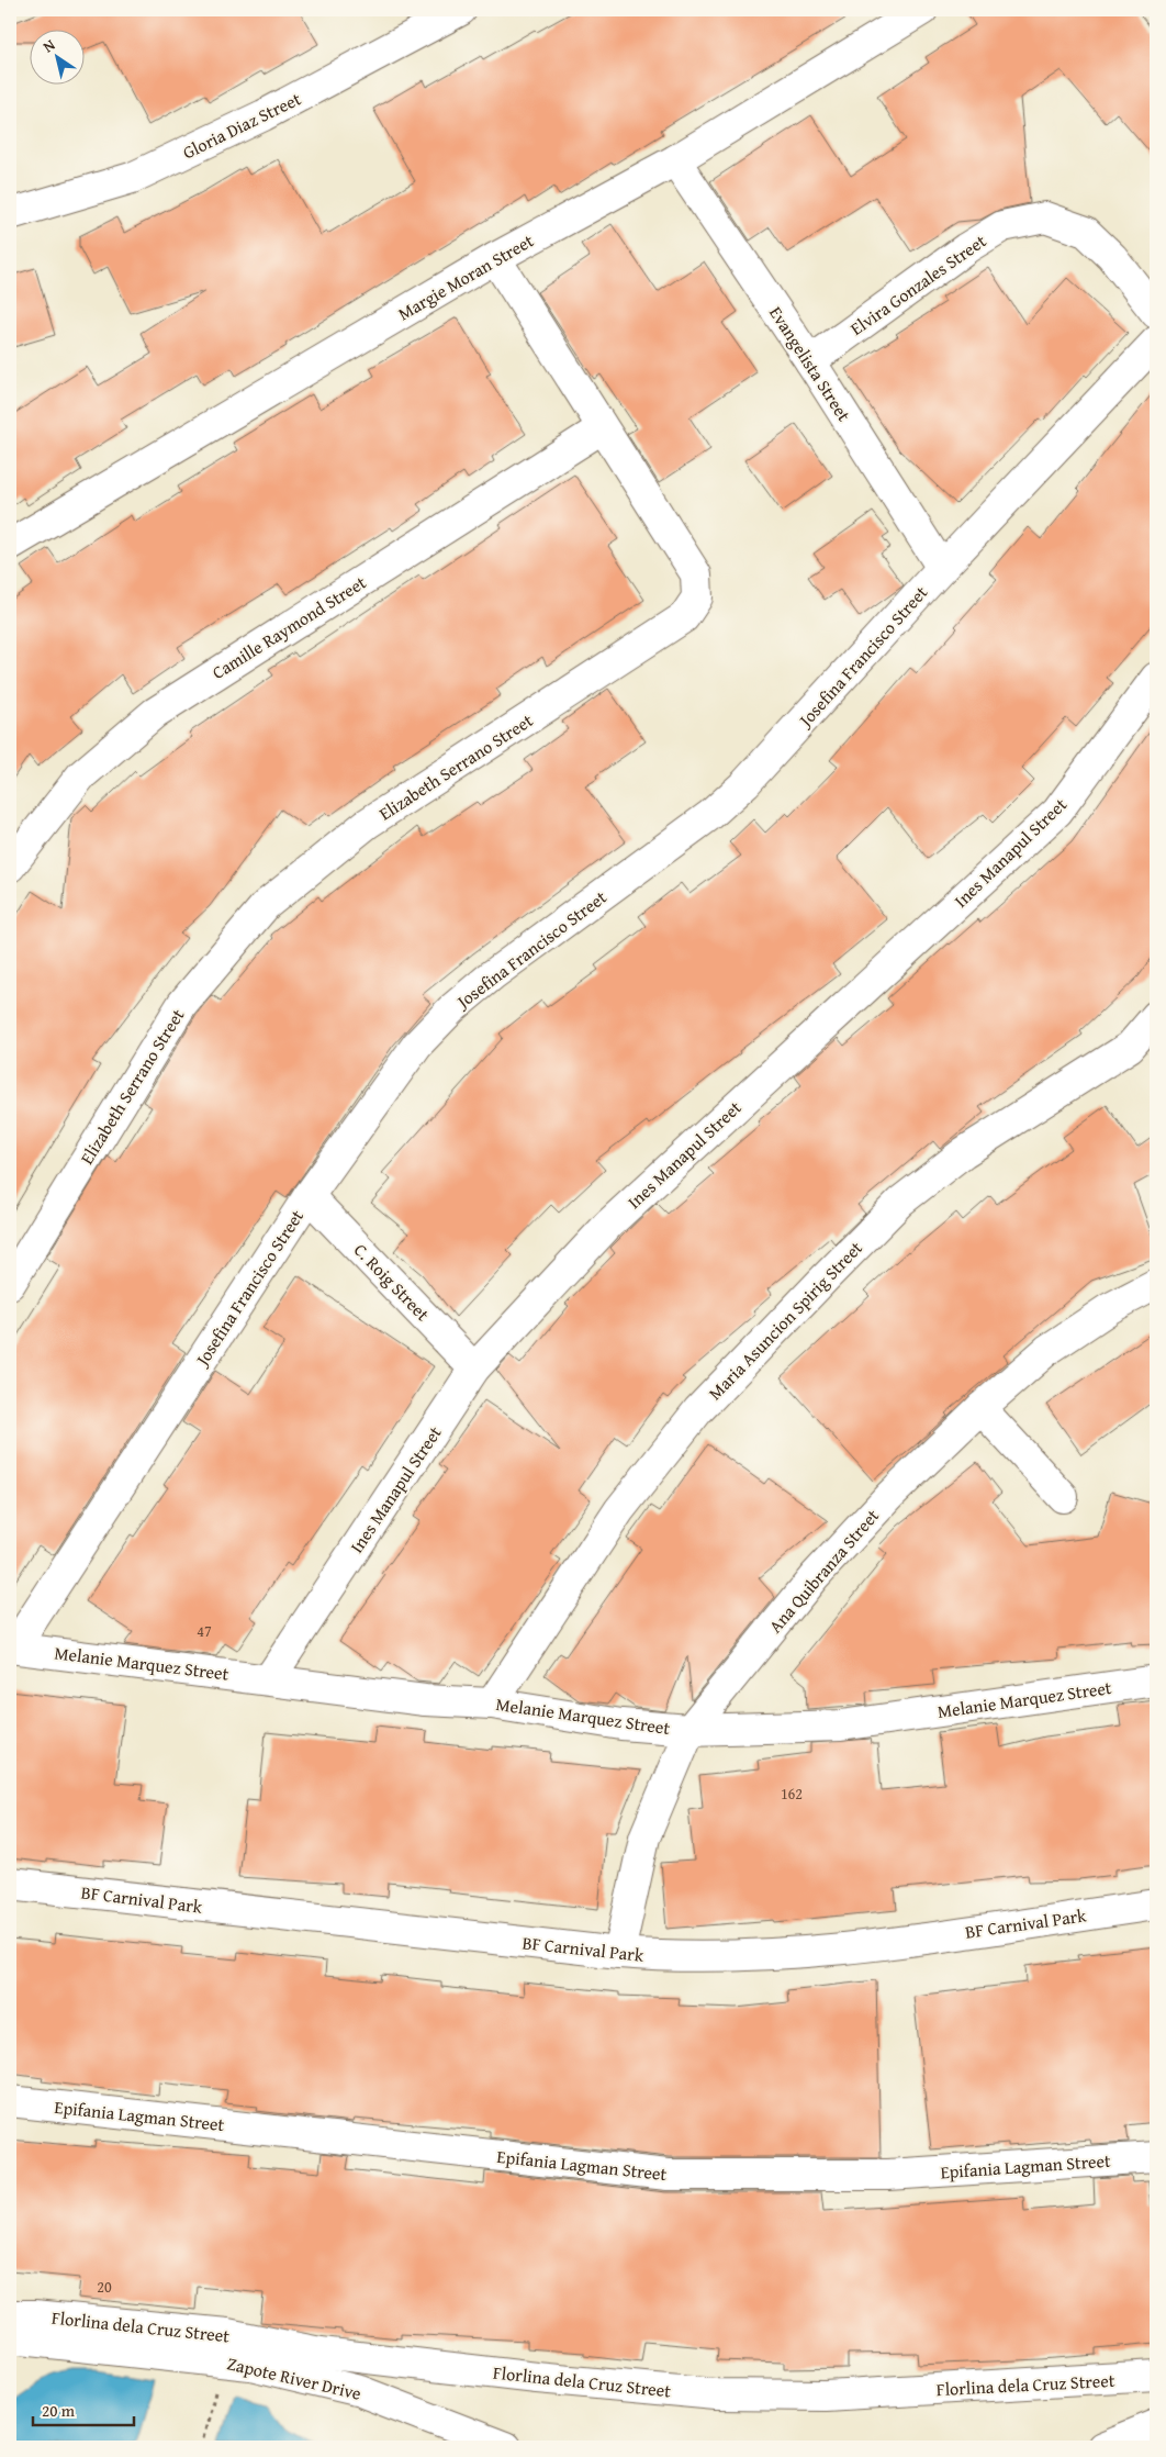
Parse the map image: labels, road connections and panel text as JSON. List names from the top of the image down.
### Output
{
  "streets": {
    "street": [
      "Gloria Diaz Street",
      "Margie Moran Street",
      "Elvira Gonzales Street",
      "Evangelista Street",
      "Camille Raymond Street",
      "Josefina Francisco Street",
      "Elizabeth Serrano Street",
      "Ines Manapul Street",
      "C. Roig Street",
      "Maria Asuncion Spirig Street",
      "Ana Quibranza Street",
      "Melanie Marquez Street",
      "BF Carnival Park",
      "Epifania Lagman Street",
      "Florlina dela Cruz Street",
      "Zapote River Drive"
    ]
  },
  "crossings": [
    ["Margie Moran Street", "Evangelista Street"],
    ["Margie Moran Street", "Elizabeth Serrano Street"],
    ["Elvira Gonzales Street", "Evangelista Street"],
    ["Evangelista Street", "Josefina Francisco Street"],
    ["Camille Raymond Street", "Elizabeth Serrano Street"],
    ["Josefina Francisco Street", "C. Roig Street"],
    ["Josefina Francisco Street", "Melanie Marquez Street"],
    ["Ines Manapul Street", "C. Roig Street"],
    ["Ines Manapul Street", "Melanie Marquez Street"],
    ["Maria Asuncion Spirig Street", "Melanie Marquez Street"],
    ["Ana Quibranza Street", "Melanie Marquez Street"],
    ["Ana Quibranza Street", "BF Carnival Park"]
  ],
  "house_numbers": ["47", "162", "20"],
  "scale_bar": "20 m",
  "north": "top left"
}
